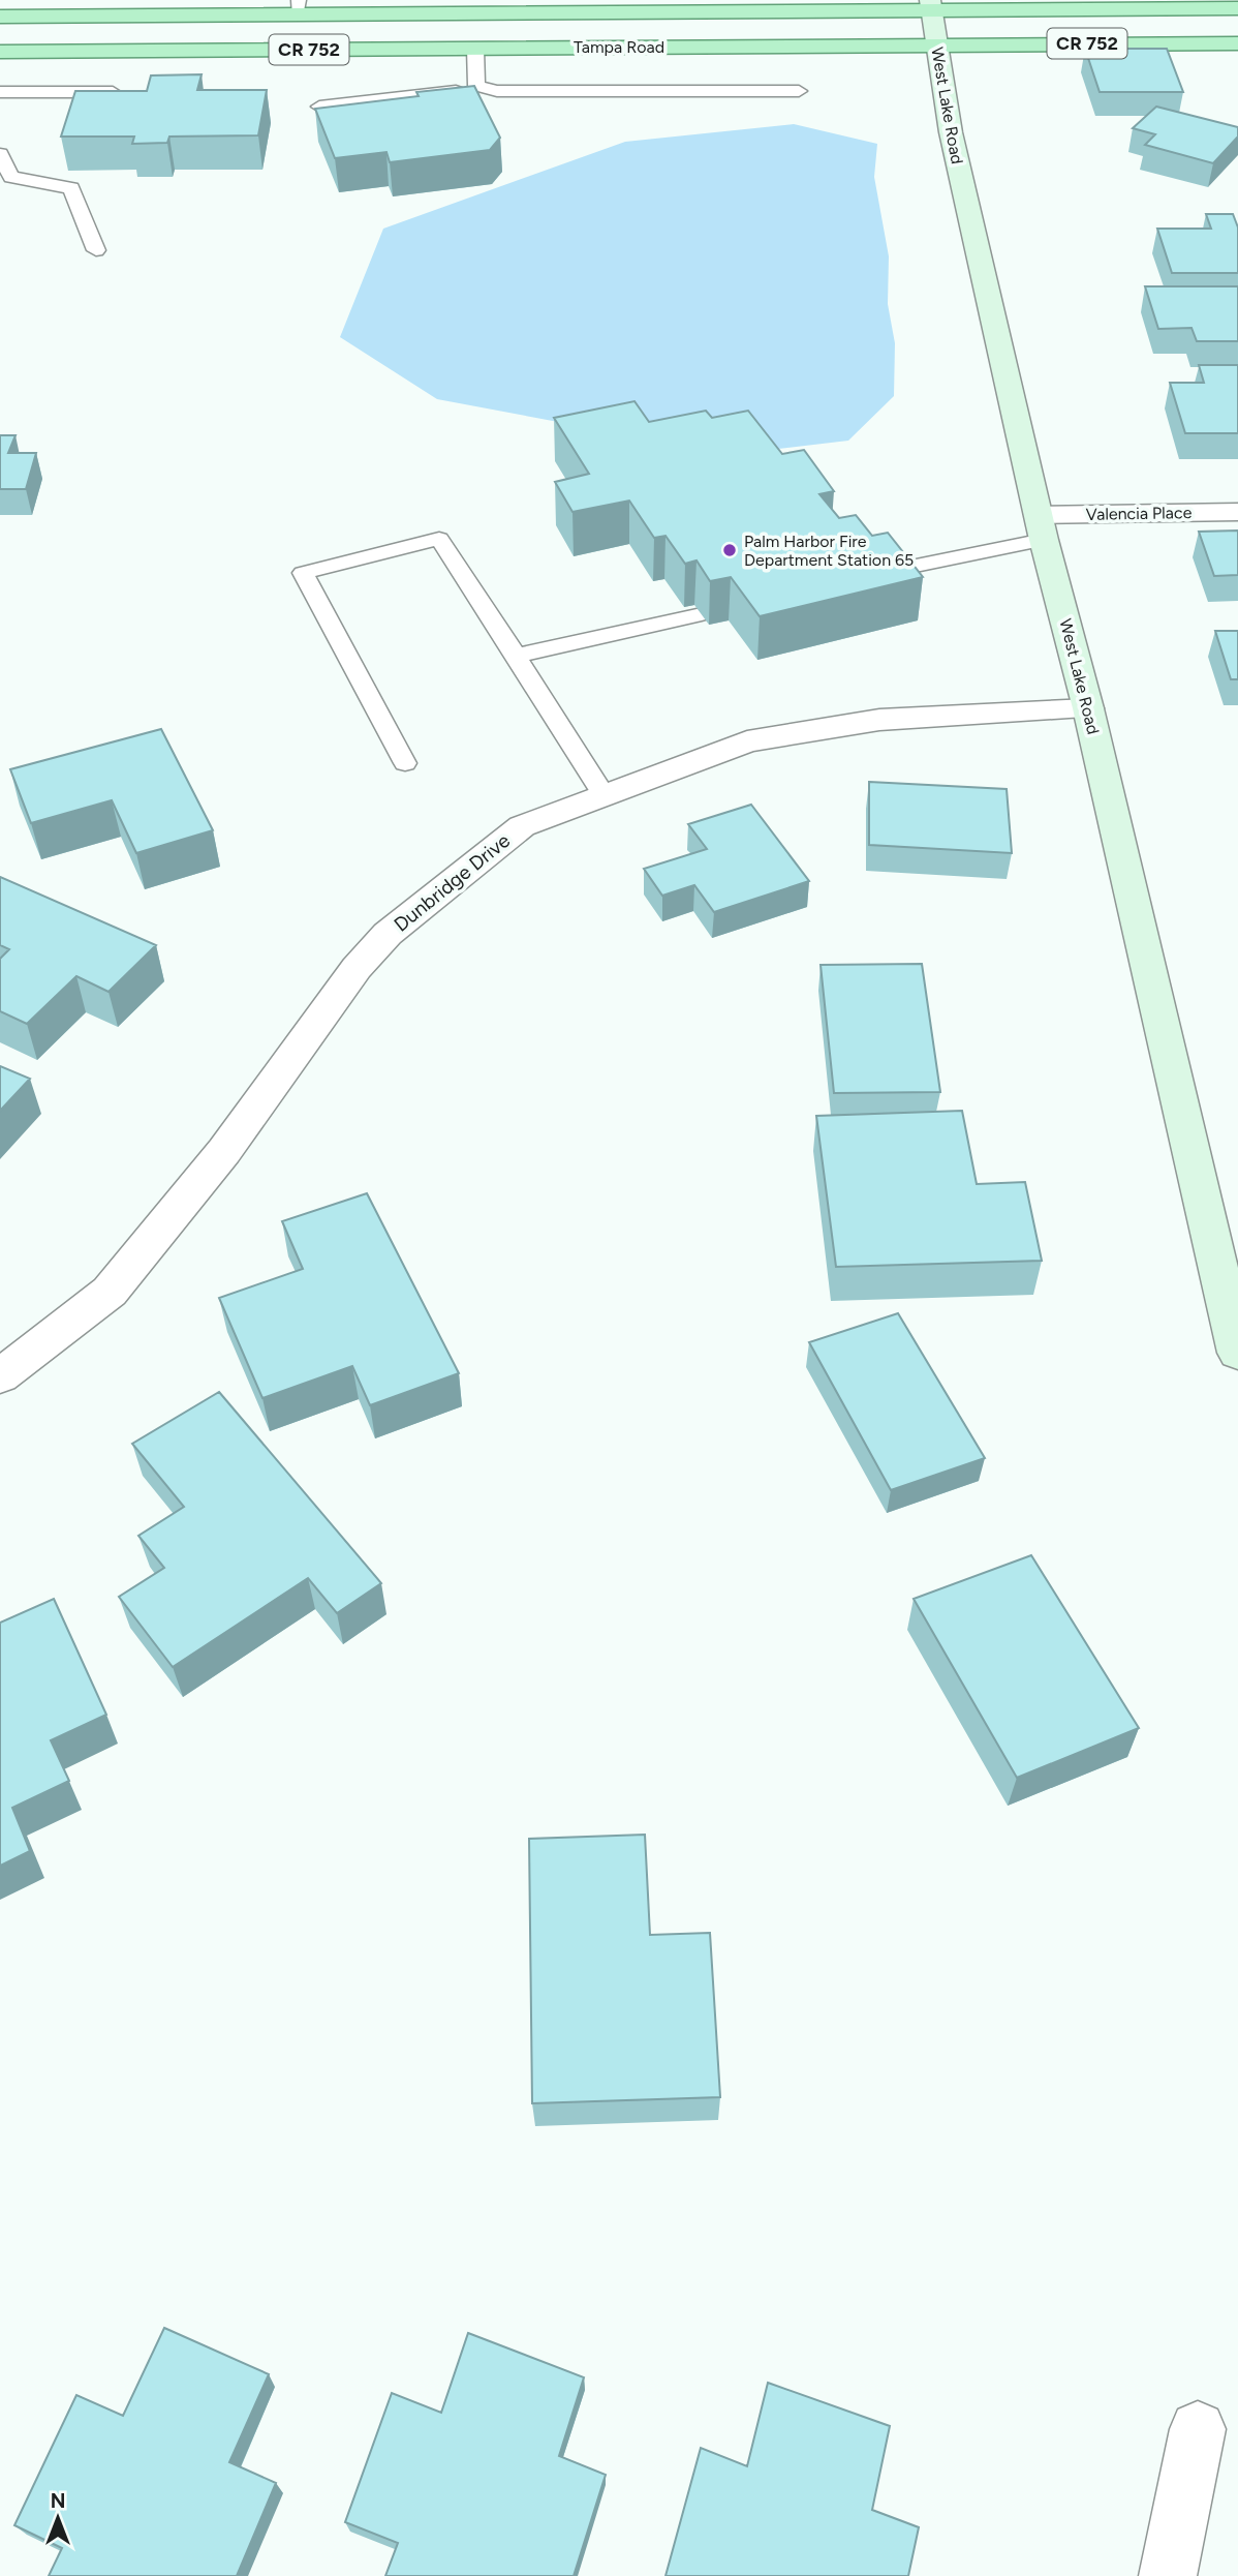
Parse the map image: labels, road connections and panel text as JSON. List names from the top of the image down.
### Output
{
  "streets": {
    "main road": ["CR 752", "Tampa Road"],
    "street": ["West Lake Road", "Valencia Place", "Dunbridge Drive"]
  },
  "crossings": [
    ["Tampa Road", "West Lake Road"],
    ["West Lake Road", "Valencia Place"],
    ["West Lake Road", "Dunbridge Drive"]
  ],
  "places": ["Palm Harbor Fire Department Station 65"],
  "north": "top"
}
